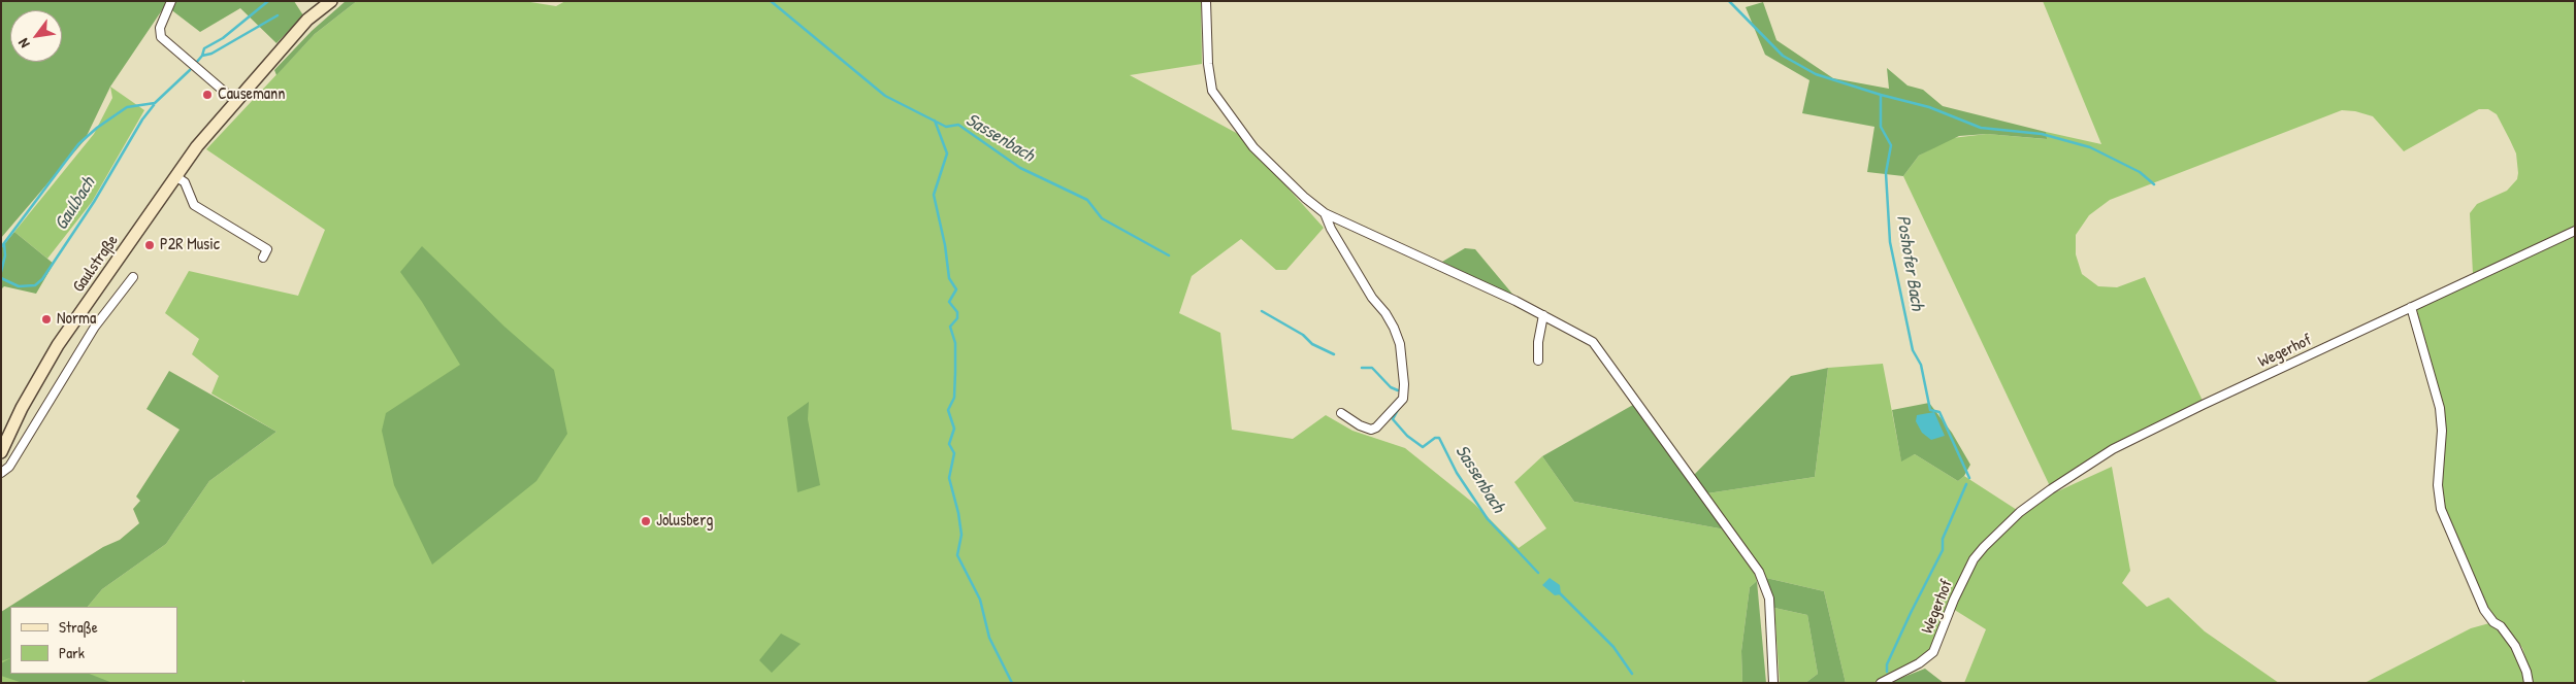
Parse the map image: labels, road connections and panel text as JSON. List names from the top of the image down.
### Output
{
  "streets": {
    "main road": ["Gaulstraße"],
    "street": ["Wegerhof"]
  },
  "water": ["Sassenbach", "Gaulbach", "Poshofer Bach"],
  "places": [
    "Causemann",
    "P2R Music",
    "Norma",
    "Jolusberg"
  ],
  "legend": ["Straße", "Park"],
  "north": "bottom left"
}
